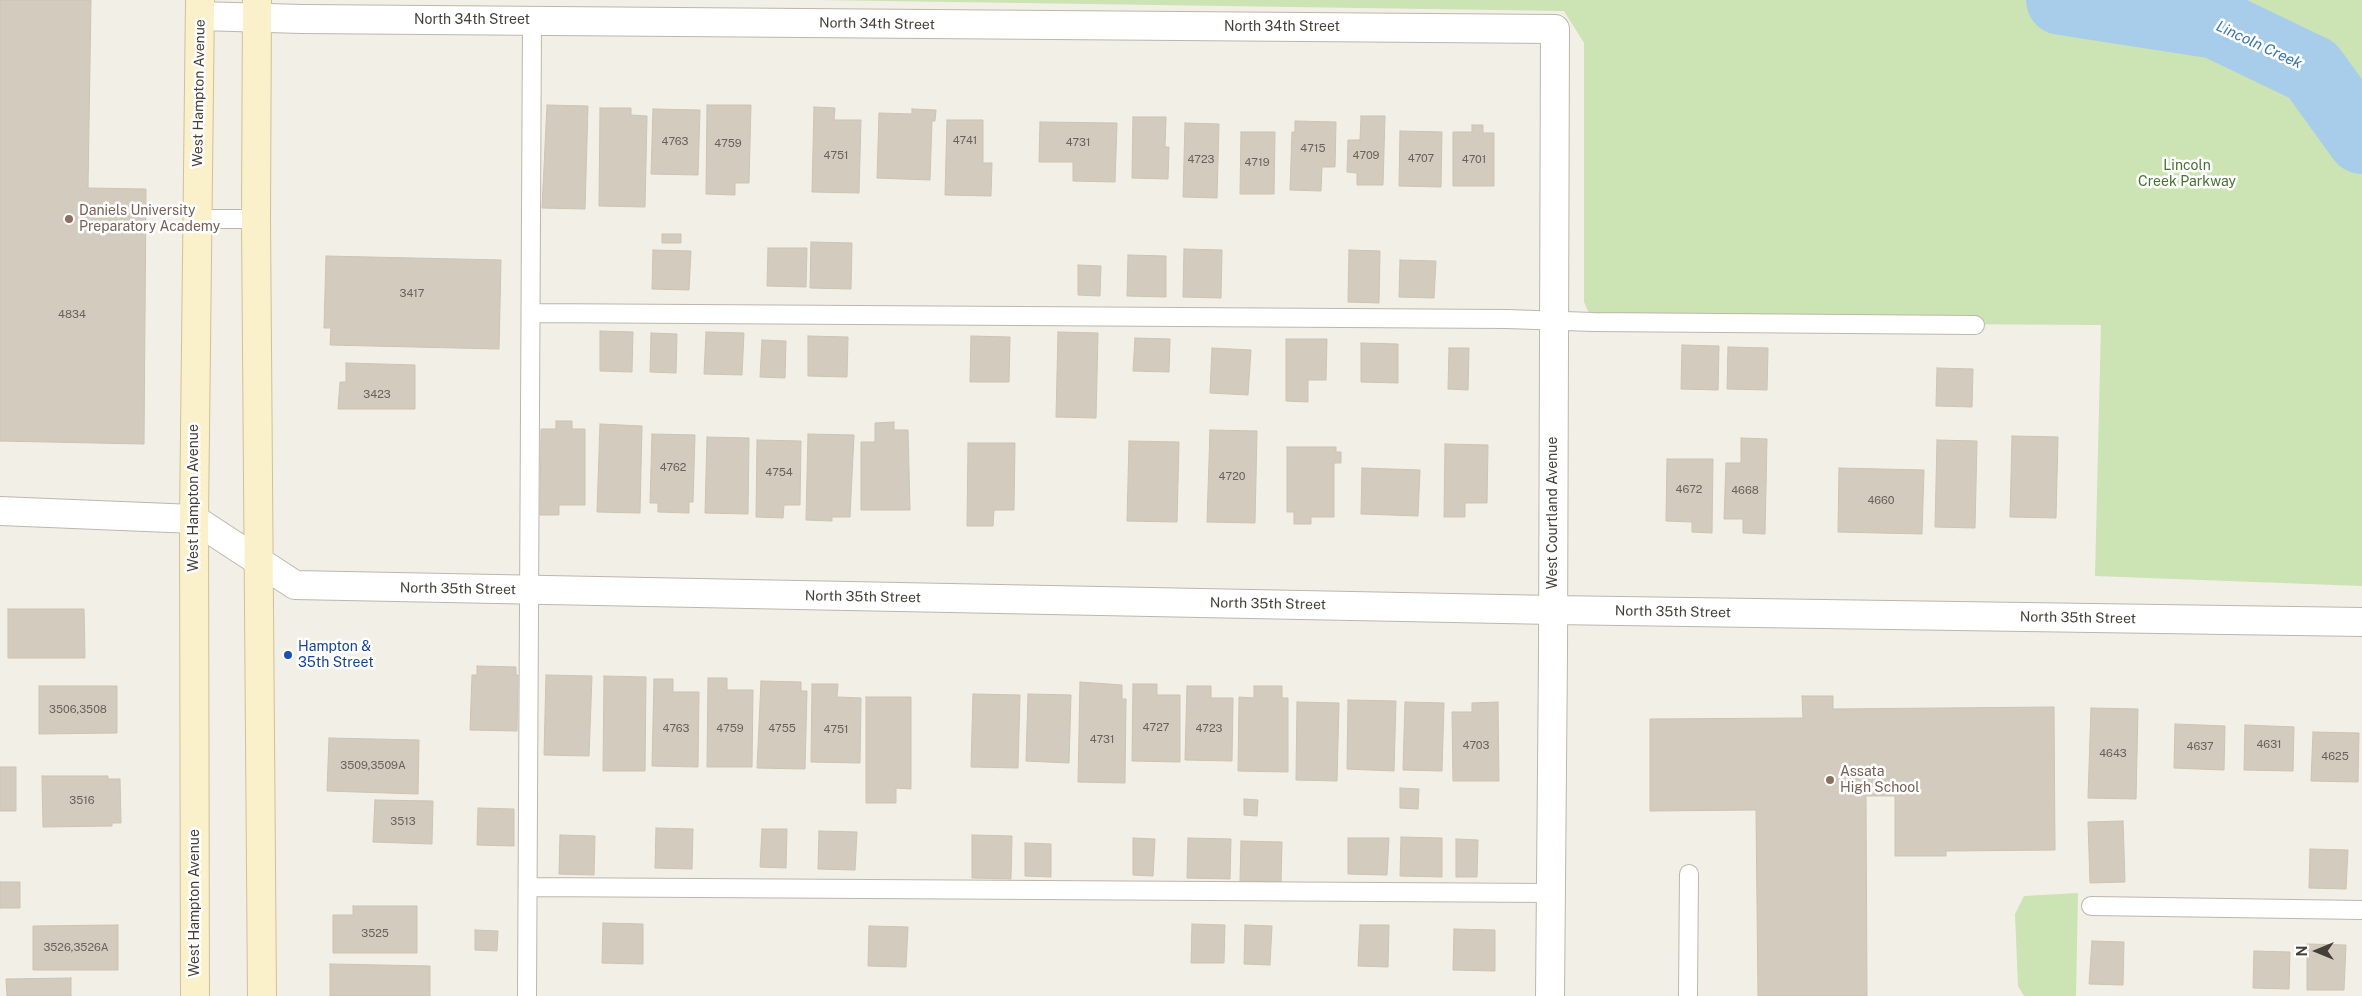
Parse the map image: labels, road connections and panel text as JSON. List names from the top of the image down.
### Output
{
  "streets": {
    "main road": ["West Hampton Avenue"],
    "street": ["North 34th Street", "West Courtland Avenue", "North 35th Street"]
  },
  "crossings": [
    ["North 34th Street", "West Hampton Avenue"],
    ["North 34th Street", "West Courtland Avenue"],
    ["West Hampton Avenue", "North 35th Street"],
    ["West Courtland Avenue", "North 35th Street"]
  ],
  "water": ["Lincoln Creek"],
  "parks": ["Lincoln Creek Parkway"],
  "places": ["Daniels University Preparatory Academy", "Hampton & 35th Street", "Assata High School"],
  "house_numbers": [
    "4741",
    "4763",
    "4731",
    "4759",
    "4715",
    "4751",
    "4709",
    "4707",
    "4723",
    "4701",
    "4719",
    "3417",
    "4834",
    "3423",
    "4762",
    "4754",
    "4720",
    "4672",
    "4668",
    "4660",
    "3506,3508",
    "4727",
    "4763",
    "4759",
    "4755",
    "4723",
    "4751",
    "4731",
    "4631",
    "4703",
    "4637",
    "4643",
    "4625",
    "3509,3509A",
    "3516",
    "3513",
    "3525",
    "3526,3526A"
  ],
  "north": "left"
}
